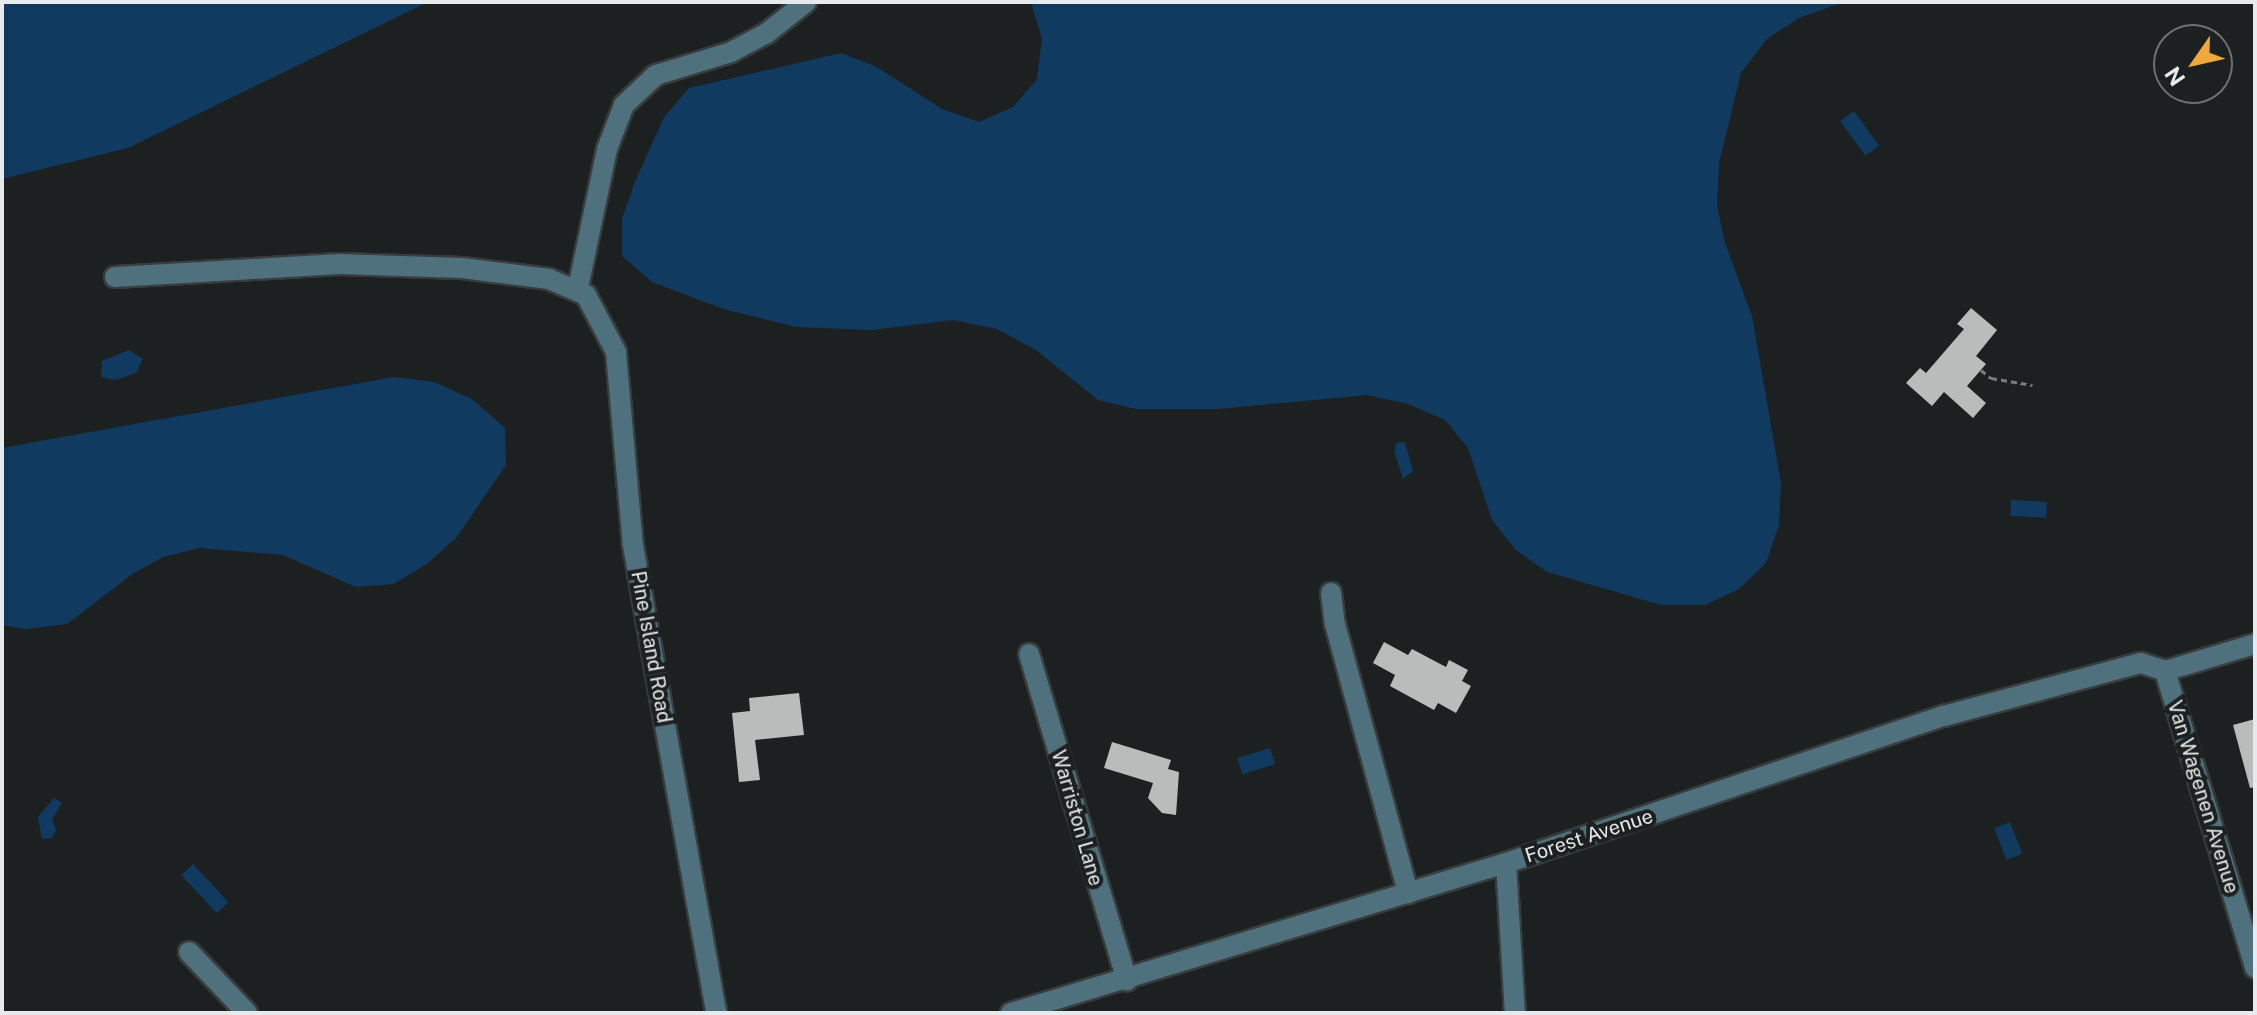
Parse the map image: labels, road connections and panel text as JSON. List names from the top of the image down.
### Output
{
  "streets": {
    "street": [
      "Pine Island Road",
      "Van Wagenen Avenue",
      "Warriston Lane",
      "Forest Avenue"
    ]
  },
  "crossings": [
    ["Van Wagenen Avenue", "Forest Avenue"],
    ["Warriston Lane", "Forest Avenue"]
  ],
  "north": "bottom left"
}
